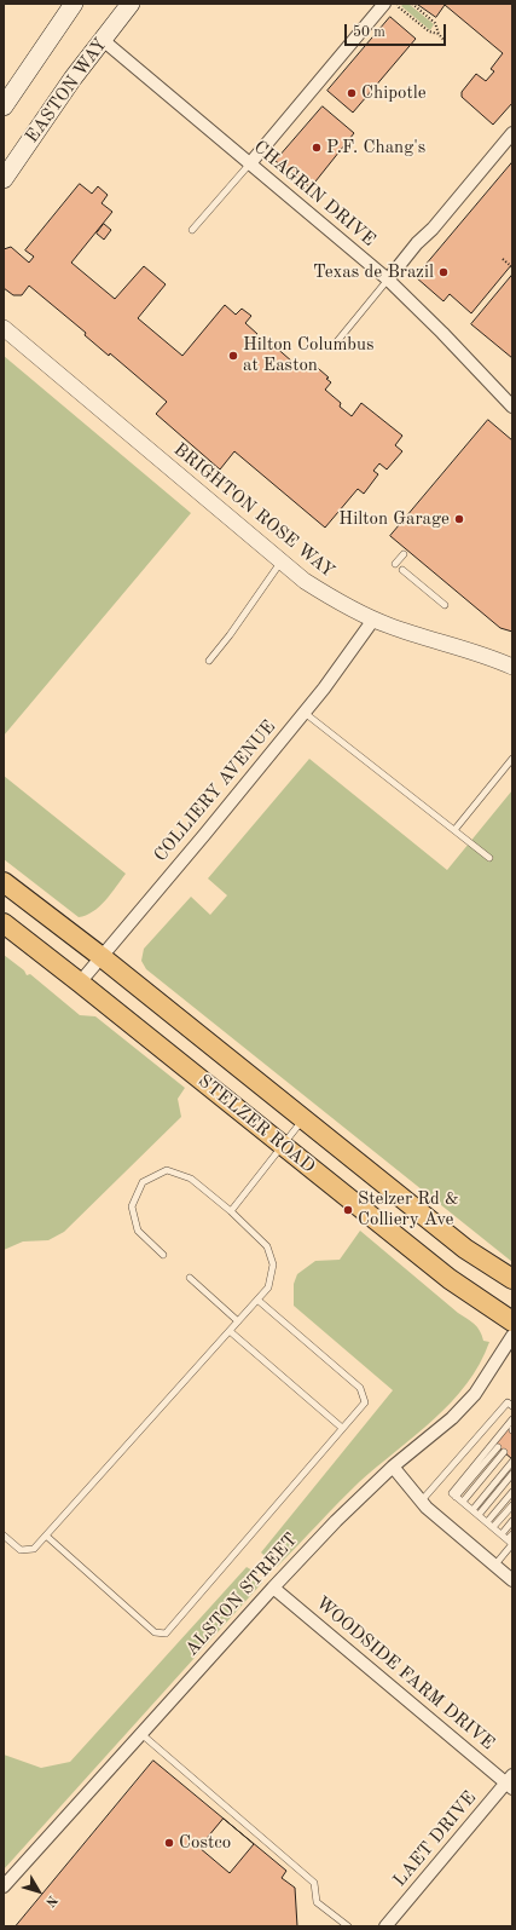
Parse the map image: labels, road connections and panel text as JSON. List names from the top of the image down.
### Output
{
  "streets": {
    "main road": ["EASTON WAY", "STELZER ROAD"],
    "street": [
      "CHAGRIN DRIVE",
      "BRIGHTON ROSE WAY",
      "COLLIERY AVENUE",
      "ALSTON STREET",
      "WOODSIDE FARM DRIVE",
      "LAET DRIVE"
    ]
  },
  "crossings": [
    ["EASTON WAY", "CHAGRIN DRIVE"],
    ["BRIGHTON ROSE WAY", "COLLIERY AVENUE"],
    ["COLLIERY AVENUE", "STELZER ROAD"],
    ["ALSTON STREET", "WOODSIDE FARM DRIVE"],
    ["WOODSIDE FARM DRIVE", "LAET DRIVE"]
  ],
  "places": [
    "Chipotle",
    "P.F. Chang's",
    "Texas de Brazil",
    "Hilton Columbus at Easton",
    "Hilton Garage",
    "Stelzer Rd & Colliery Ave",
    "Costco"
  ],
  "scale_bar": "50 m",
  "north": "bottom right"
}
